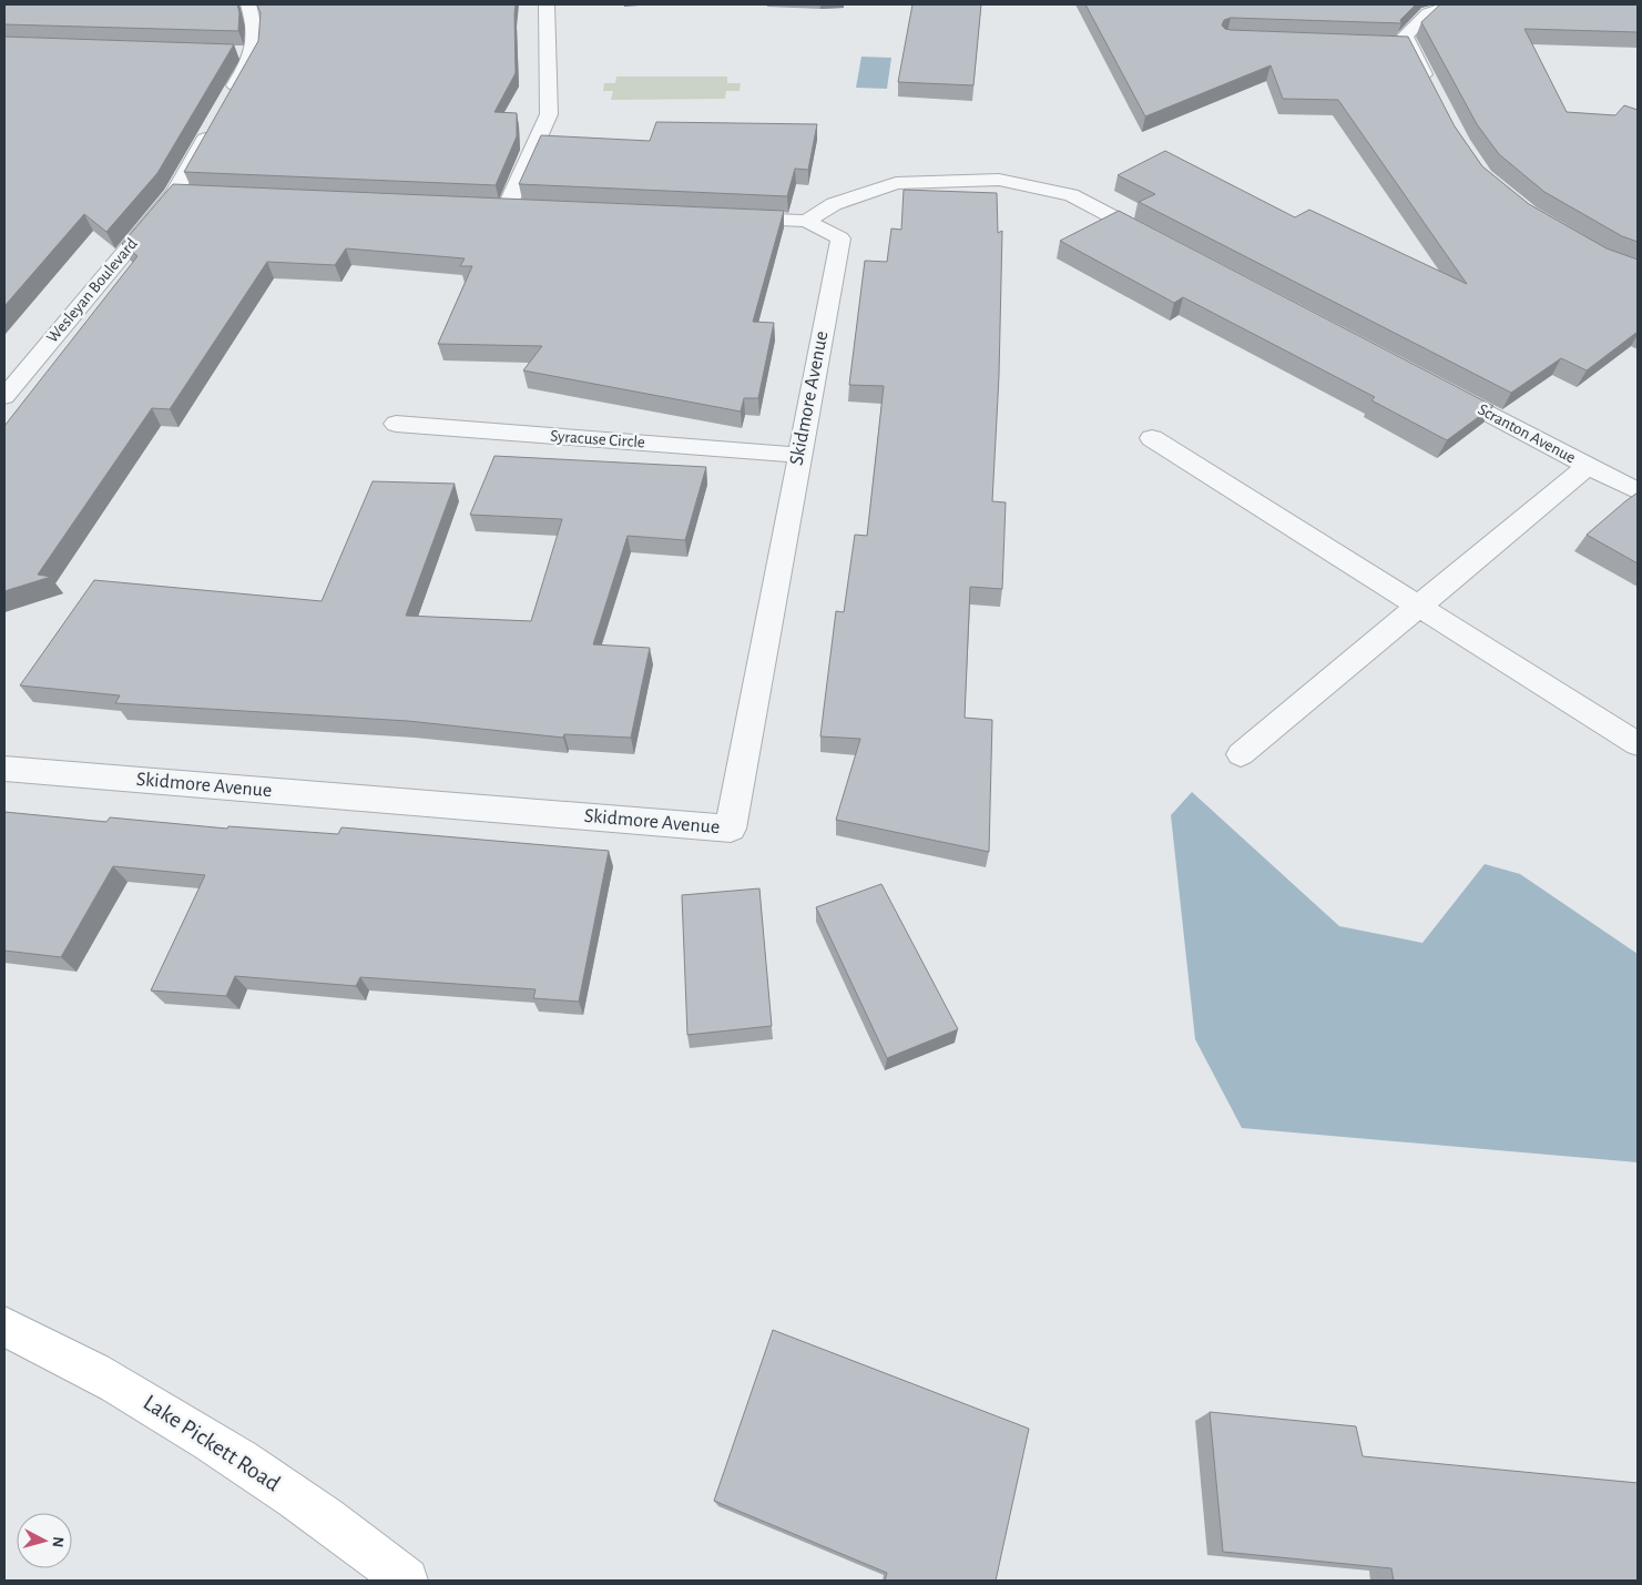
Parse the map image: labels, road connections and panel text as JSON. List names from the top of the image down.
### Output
{
  "streets": {
    "main road": ["Lake Pickett Road"],
    "street": [
      "Wesleyan Boulevard",
      "Skidmore Avenue",
      "Scranton Avenue",
      "Syracuse Circle"
    ]
  },
  "crossings": [
    ["Skidmore Avenue", "Syracuse Circle"]
  ],
  "north": "right"
}
